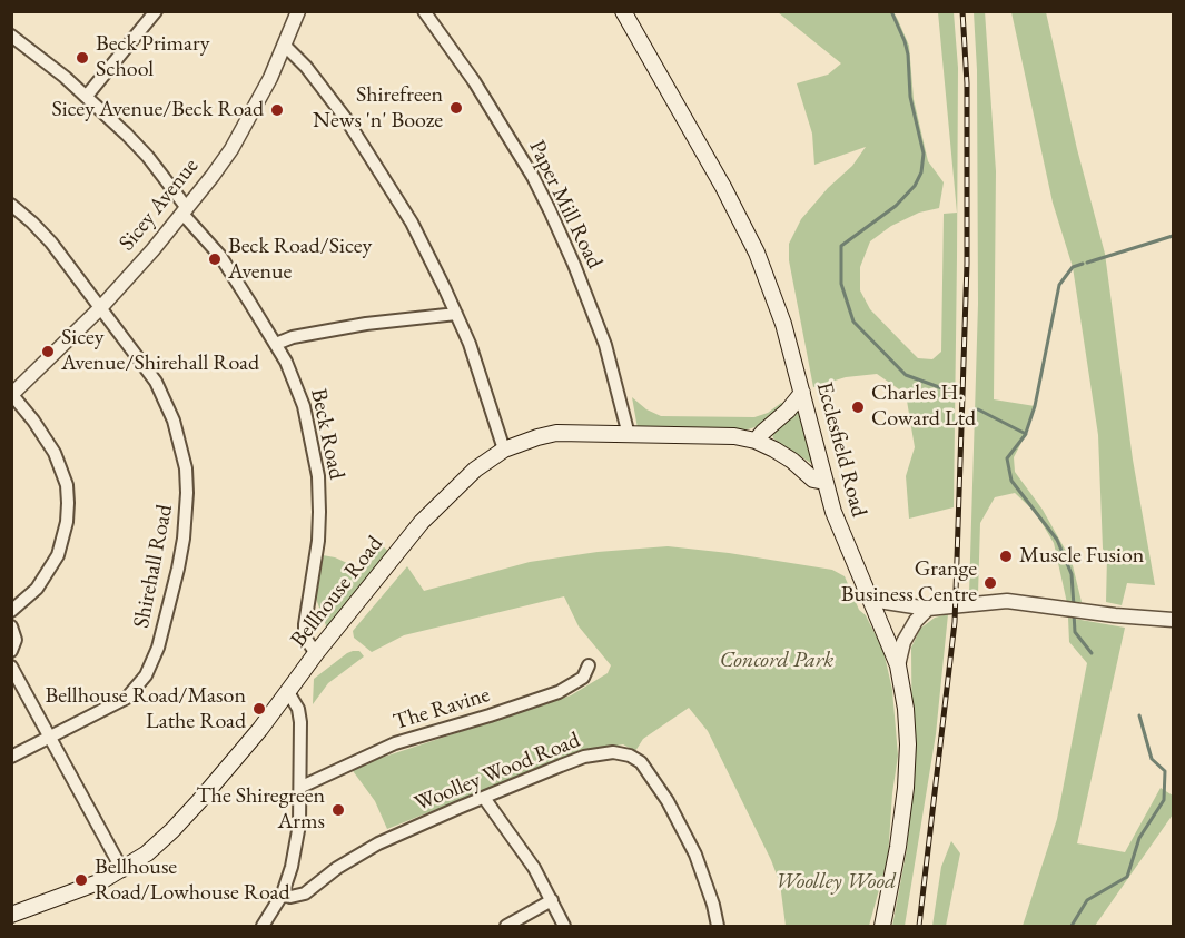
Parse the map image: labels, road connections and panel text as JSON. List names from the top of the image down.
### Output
{
  "streets": {
    "main road": ["Ecclesfield Road", "Bellhouse Road"],
    "street": [
      "Sicey Avenue",
      "Paper Mill Road",
      "Beck Road",
      "Shirehall Road",
      "The Ravine",
      "Woolley Wood Road"
    ]
  },
  "crossings": [
    ["Sicey Avenue", "Beck Road"],
    ["Sicey Avenue", "Shirehall Road"],
    ["Paper Mill Road", "Bellhouse Road"],
    ["Beck Road", "Bellhouse Road"],
    ["Ecclesfield Road", "Bellhouse Road"]
  ],
  "parks": ["Concord Park", "Woolley Wood"],
  "places": [
    "Beck Primary School",
    "Shirefreen News 'n' Booze",
    "Sicey Avenue/Beck Road",
    "Beck Road/Sicey Avenue",
    "Sicey Avenue/Shirehall Road",
    "Charles H. Coward Ltd",
    "Muscle Fusion",
    "Grange Business Centre",
    "Bellhouse Road/Mason Lathe Road",
    "The Shiregreen Arms",
    "Bellhouse Road/Lowhouse Road"
  ]
}
